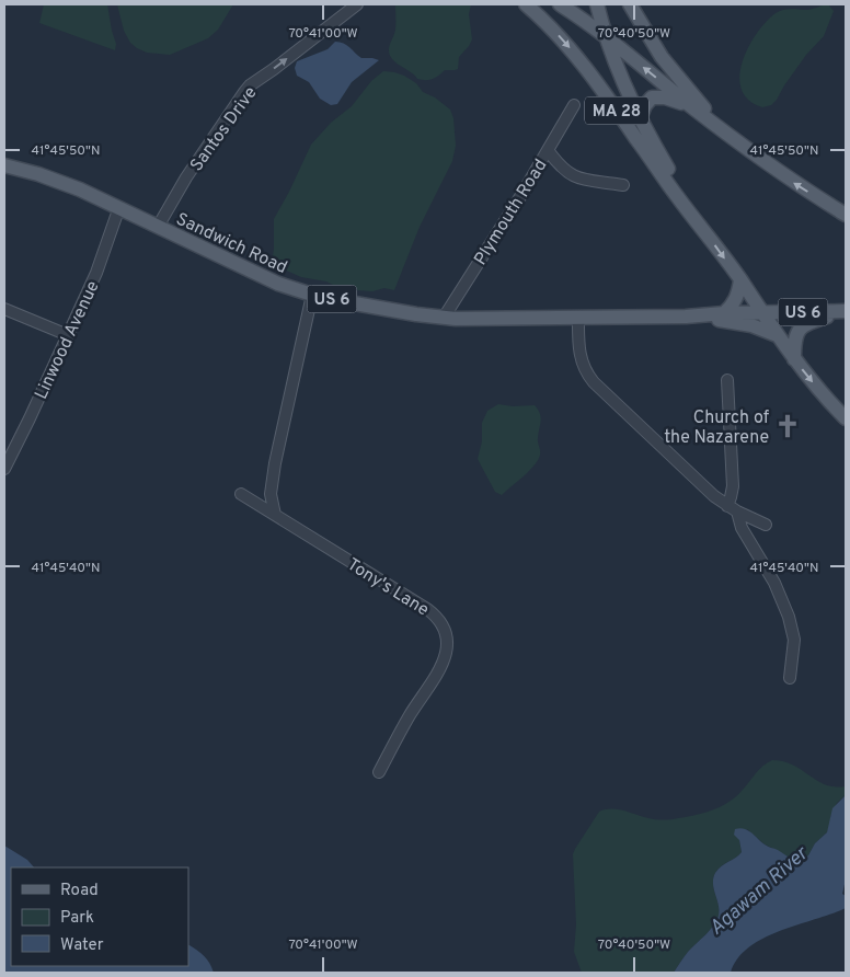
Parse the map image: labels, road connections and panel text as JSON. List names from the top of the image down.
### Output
{
  "streets": {
    "main road": ["MA 28", "Sandwich Road", "US 6"],
    "street": [
      "Santos Drive",
      "Plymouth Road",
      "Linwood Avenue",
      "Tony's Lane"
    ]
  },
  "crossings": [
    ["MA 28", "Sandwich Road"],
    ["MA 28", "US 6"],
    ["Santos Drive", "Sandwich Road"],
    ["Plymouth Road", "Sandwich Road"],
    ["Sandwich Road", "US 6"],
    ["Sandwich Road", "Linwood Avenue"]
  ],
  "one_way": ["Santos Drive"],
  "water": ["Agawam River"],
  "places": {
    "church": ["Church of the Nazarene"]
  },
  "legend": ["Road", "Park", "Water"],
  "coordinates": [
    "70°41'00\"W",
    "70°40'50\"W",
    "41°45'50\"N",
    "41°45'40\"N"
  ]
}
